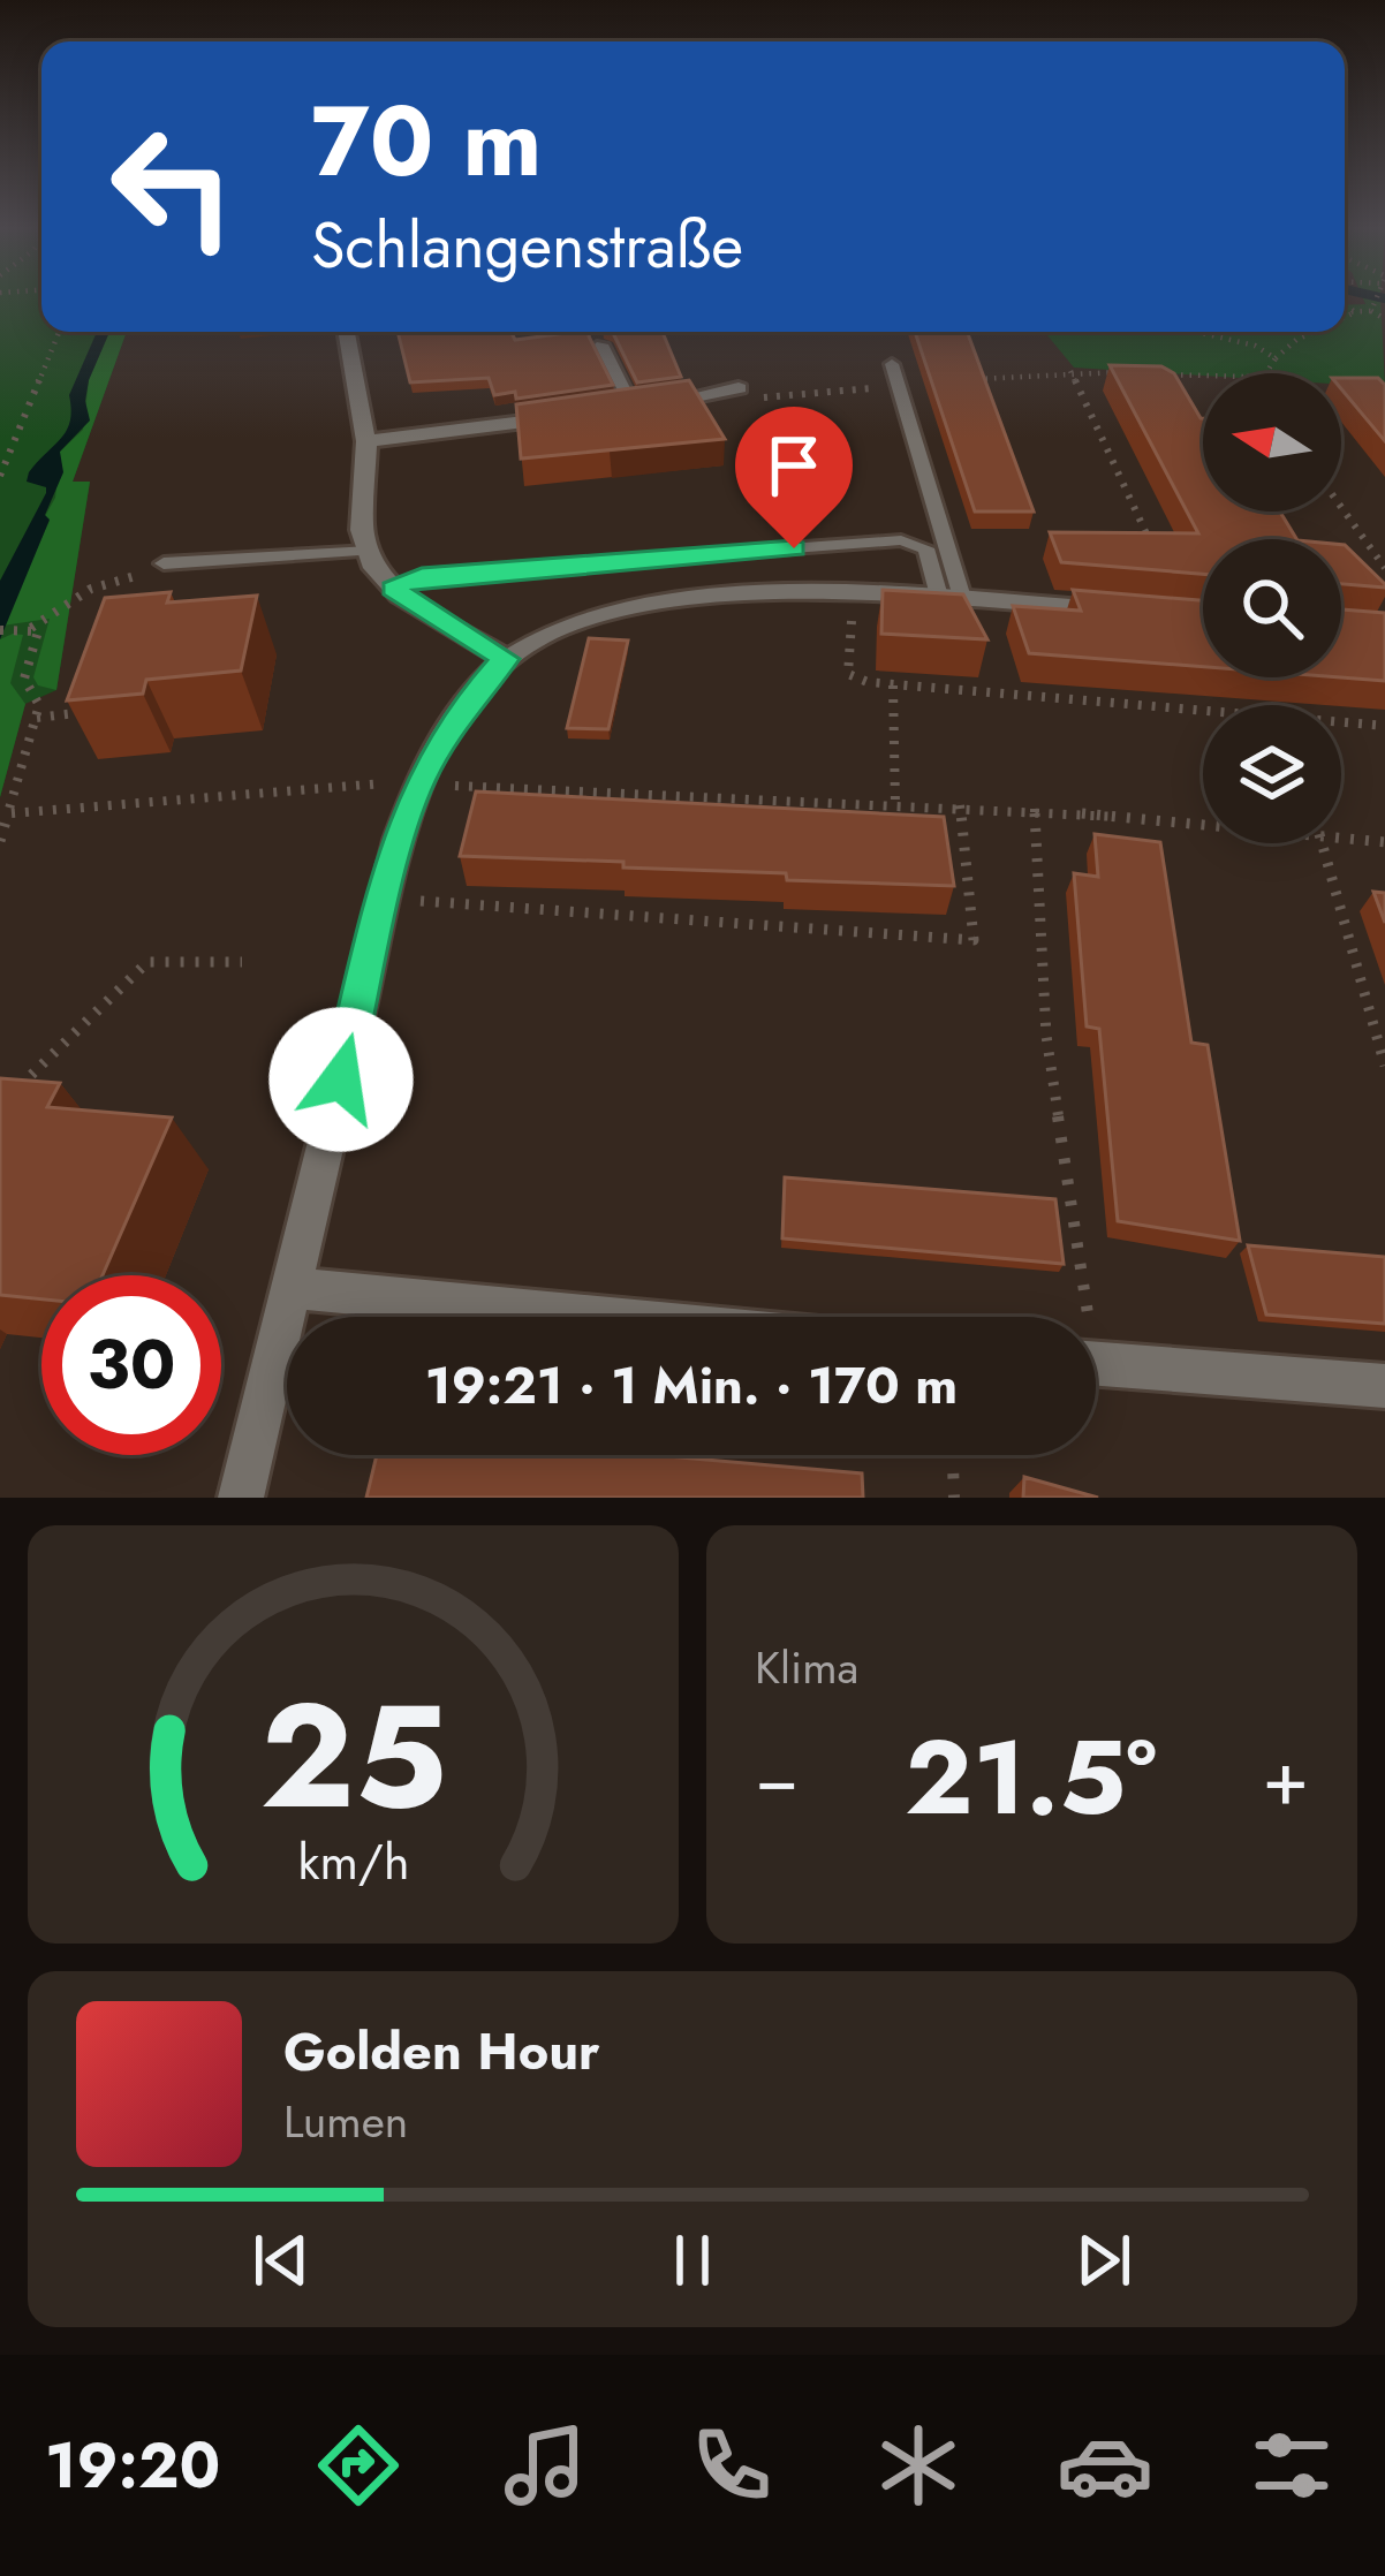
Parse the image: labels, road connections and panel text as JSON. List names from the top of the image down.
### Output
{
  "north": "left",
  "page": {
    "turn": ["70 m", "Schlangenstraße"],
    "limit": "30",
    "trip": "19:21 · 1 Min. · 170 m",
    "tile": "Klima",
    "heat": ["−", "21.5°", "+"],
    "song": ["Golden Hour", "Lumen"],
    "tabs": "19:20",
    "gauge": ["25", "km/h"]
  }
}
